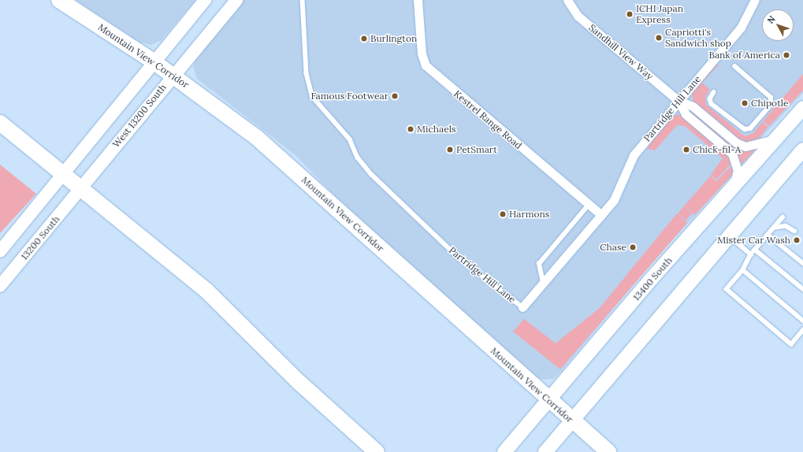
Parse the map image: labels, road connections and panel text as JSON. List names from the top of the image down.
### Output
{
  "streets": {
    "highway": ["Mountain View Corridor"],
    "main road": ["13400 South"],
    "street": [
      "Sandhill View Way",
      "Partridge Hill Lane",
      "West 13200 South",
      "Kestrel Range Road",
      "13200 South"
    ]
  },
  "crossings": [
    ["Sandhill View Way", "Partridge Hill Lane"],
    ["Sandhill View Way", "13400 South"],
    ["Mountain View Corridor", "West 13200 South"],
    ["Mountain View Corridor", "13400 South"],
    ["Partridge Hill Lane", "Kestrel Range Road"],
    ["West 13200 South", "13200 South"]
  ],
  "places": [
    "ICHI Japan Express",
    "Capriotti's Sandwich shop",
    "Burlington",
    "Bank of America",
    "Famous Footwear",
    "Chipotle",
    "Michaels",
    "PetSmart",
    "Chick-fil-A",
    "Harmons",
    "Mister Car Wash",
    "Chase"
  ],
  "north": "top left"
}
